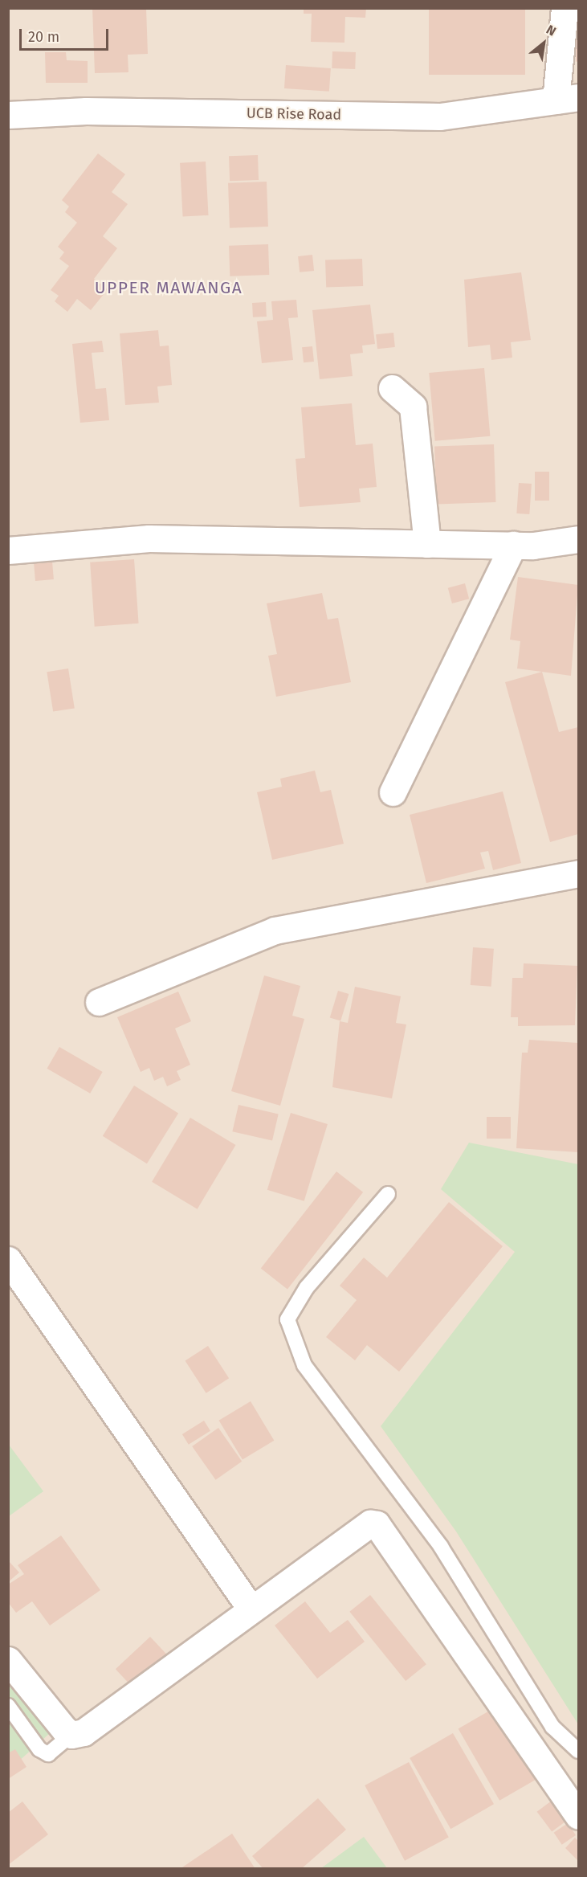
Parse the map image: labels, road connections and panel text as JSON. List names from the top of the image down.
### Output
{
  "streets": {
    "street": ["UCB Rise Road"]
  },
  "districts": ["UPPER MAWANGA"],
  "scale_bar": "20 m",
  "north": "top right"
}
